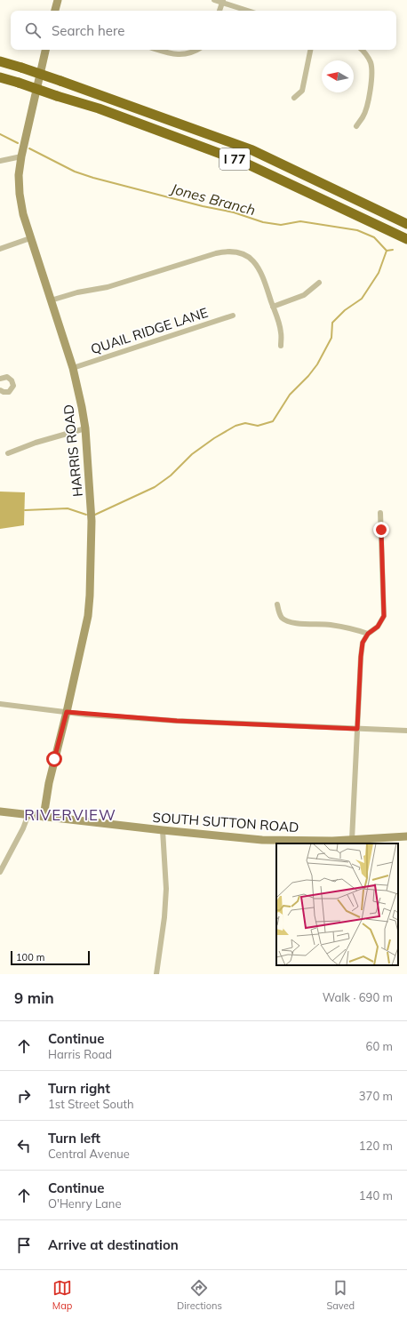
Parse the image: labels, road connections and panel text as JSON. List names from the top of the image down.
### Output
{
  "streets": {
    "highway": ["I 77"],
    "street": ["QUAIL RIDGE LANE", "HARRIS ROAD", "SOUTH SUTTON ROAD"]
  },
  "crossings": [
    ["QUAIL RIDGE LANE", "HARRIS ROAD"],
    ["HARRIS ROAD", "SOUTH SUTTON ROAD"]
  ],
  "districts": ["RIVERVIEW"],
  "water": ["Jones Branch"],
  "scale_bar": "100 m",
  "north": "left",
  "page": {
    "search": "Search here",
    "scale": "100 m",
    "heading": ["9 min", "Walk · 690 m"],
    "list": [
      ["Continue", "Harris Road", "60 m"],
      ["Turn right", "1st Street South", "370 m"],
      ["Turn left", "Central Avenue", "120 m"],
      ["Continue", "O'Henry Lane", "140 m"],
      "Arrive at destination"
    ],
    "nav": ["Map", "Directions", "Saved"]
  }
}
